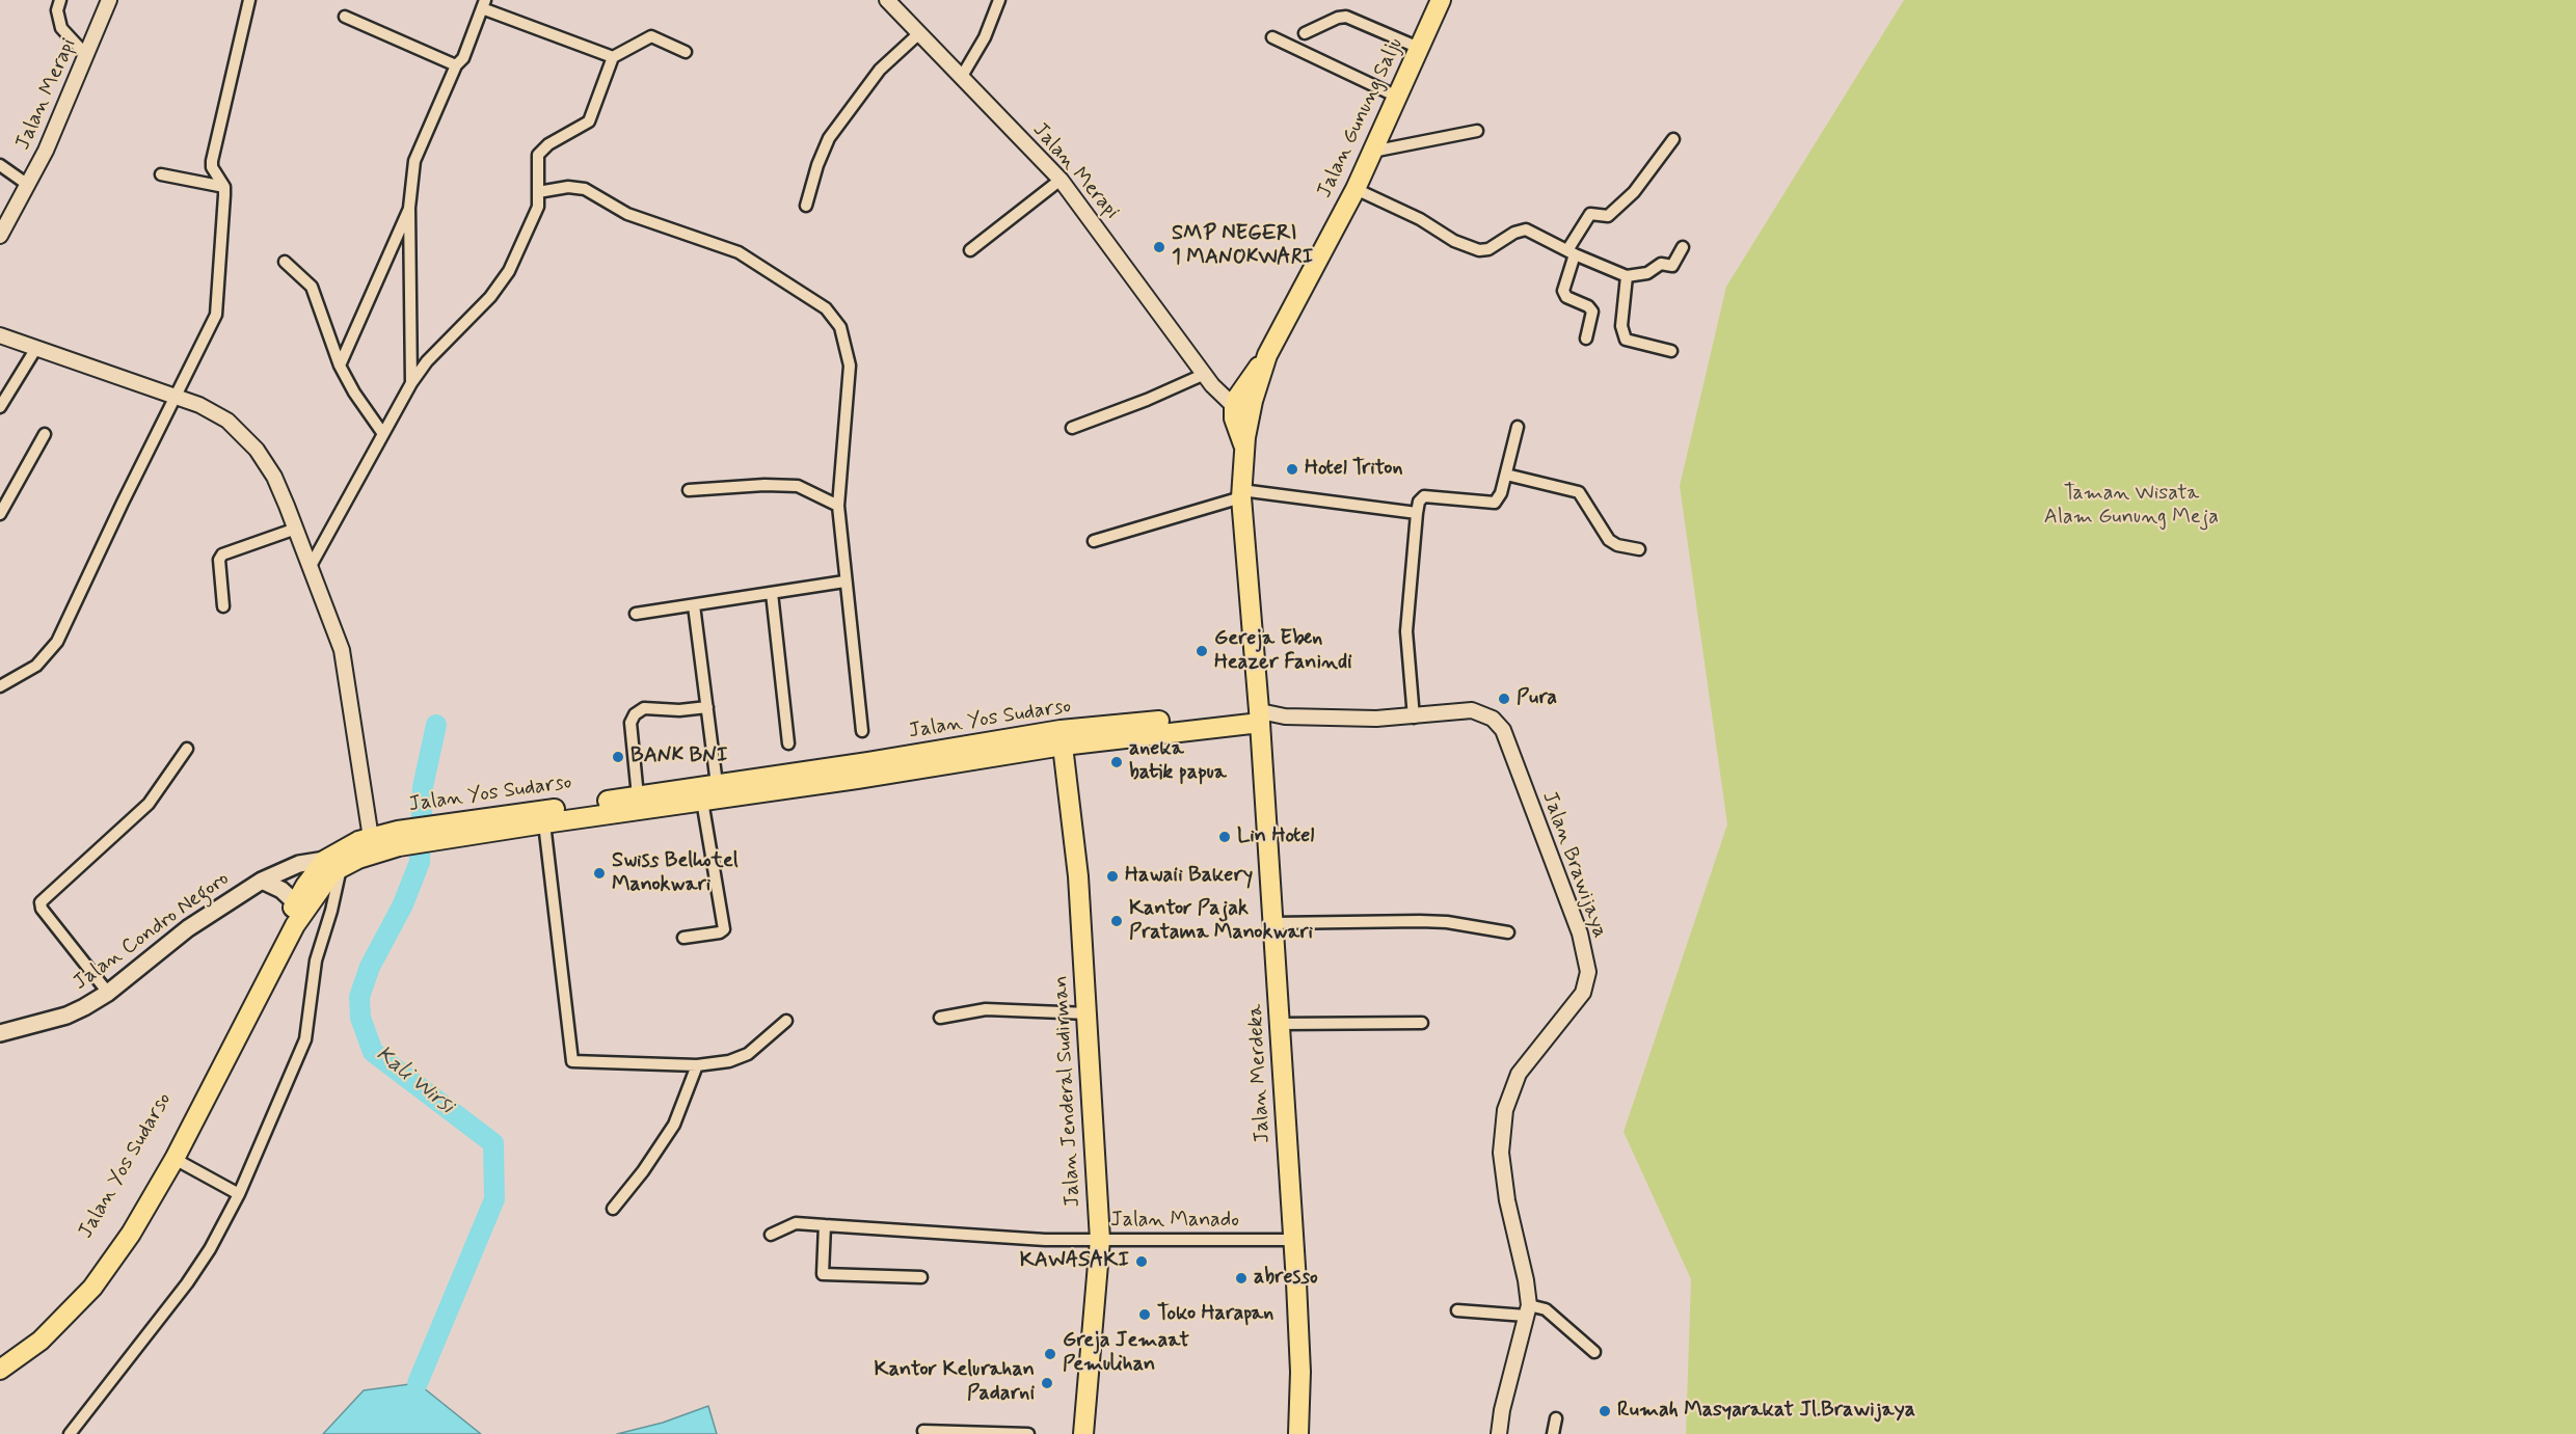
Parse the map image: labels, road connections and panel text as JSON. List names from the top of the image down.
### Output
{
  "streets": {
    "main road": [
      "Jalan Gunung Salju",
      "Jalan Yos Sudarso",
      "Jalan Condro Negoro",
      "Jalan Merdeka",
      "Jalan Jenderal Sudirman"
    ],
    "street": ["Jalan Merapi", "Jalan Brawijaya", "Jalan Manado"]
  },
  "crossings": [
    ["Jalan Merapi", "Jalan Gunung Salju"],
    ["Jalan Yos Sudarso", "Jalan Brawijaya"],
    ["Jalan Yos Sudarso", "Jalan Condro Negoro"],
    ["Jalan Yos Sudarso", "Jalan Merdeka"],
    ["Jalan Yos Sudarso", "Jalan Jenderal Sudirman"],
    ["Jalan Brawijaya", "Jalan Merdeka"],
    ["Jalan Merdeka", "Jalan Manado"],
    ["Jalan Jenderal Sudirman", "Jalan Manado"]
  ],
  "water": ["Kali Wirsi"],
  "parks": ["Taman Wisata Alam Gunung Meja"],
  "places": [
    "SMP NEGERI 1 MANOKWARI",
    "Hotel Triton",
    "Gereja Eben Heazer Fanindi",
    "Pura",
    "BANK BNI",
    "aneka batik papua",
    "Lin Hotel",
    "Swiss Belhotel Manokwari",
    "Hawaii Bakery",
    "Kantor Pajak Pratama Manokwari",
    "KAWASAKI",
    "abresso",
    "Toko Harapan",
    "Greja Jemaat Pemulihan",
    "Kantor Kelurahan Padarni",
    "Rumah Masyarakat Jl.Brawijaya"
  ]
}
